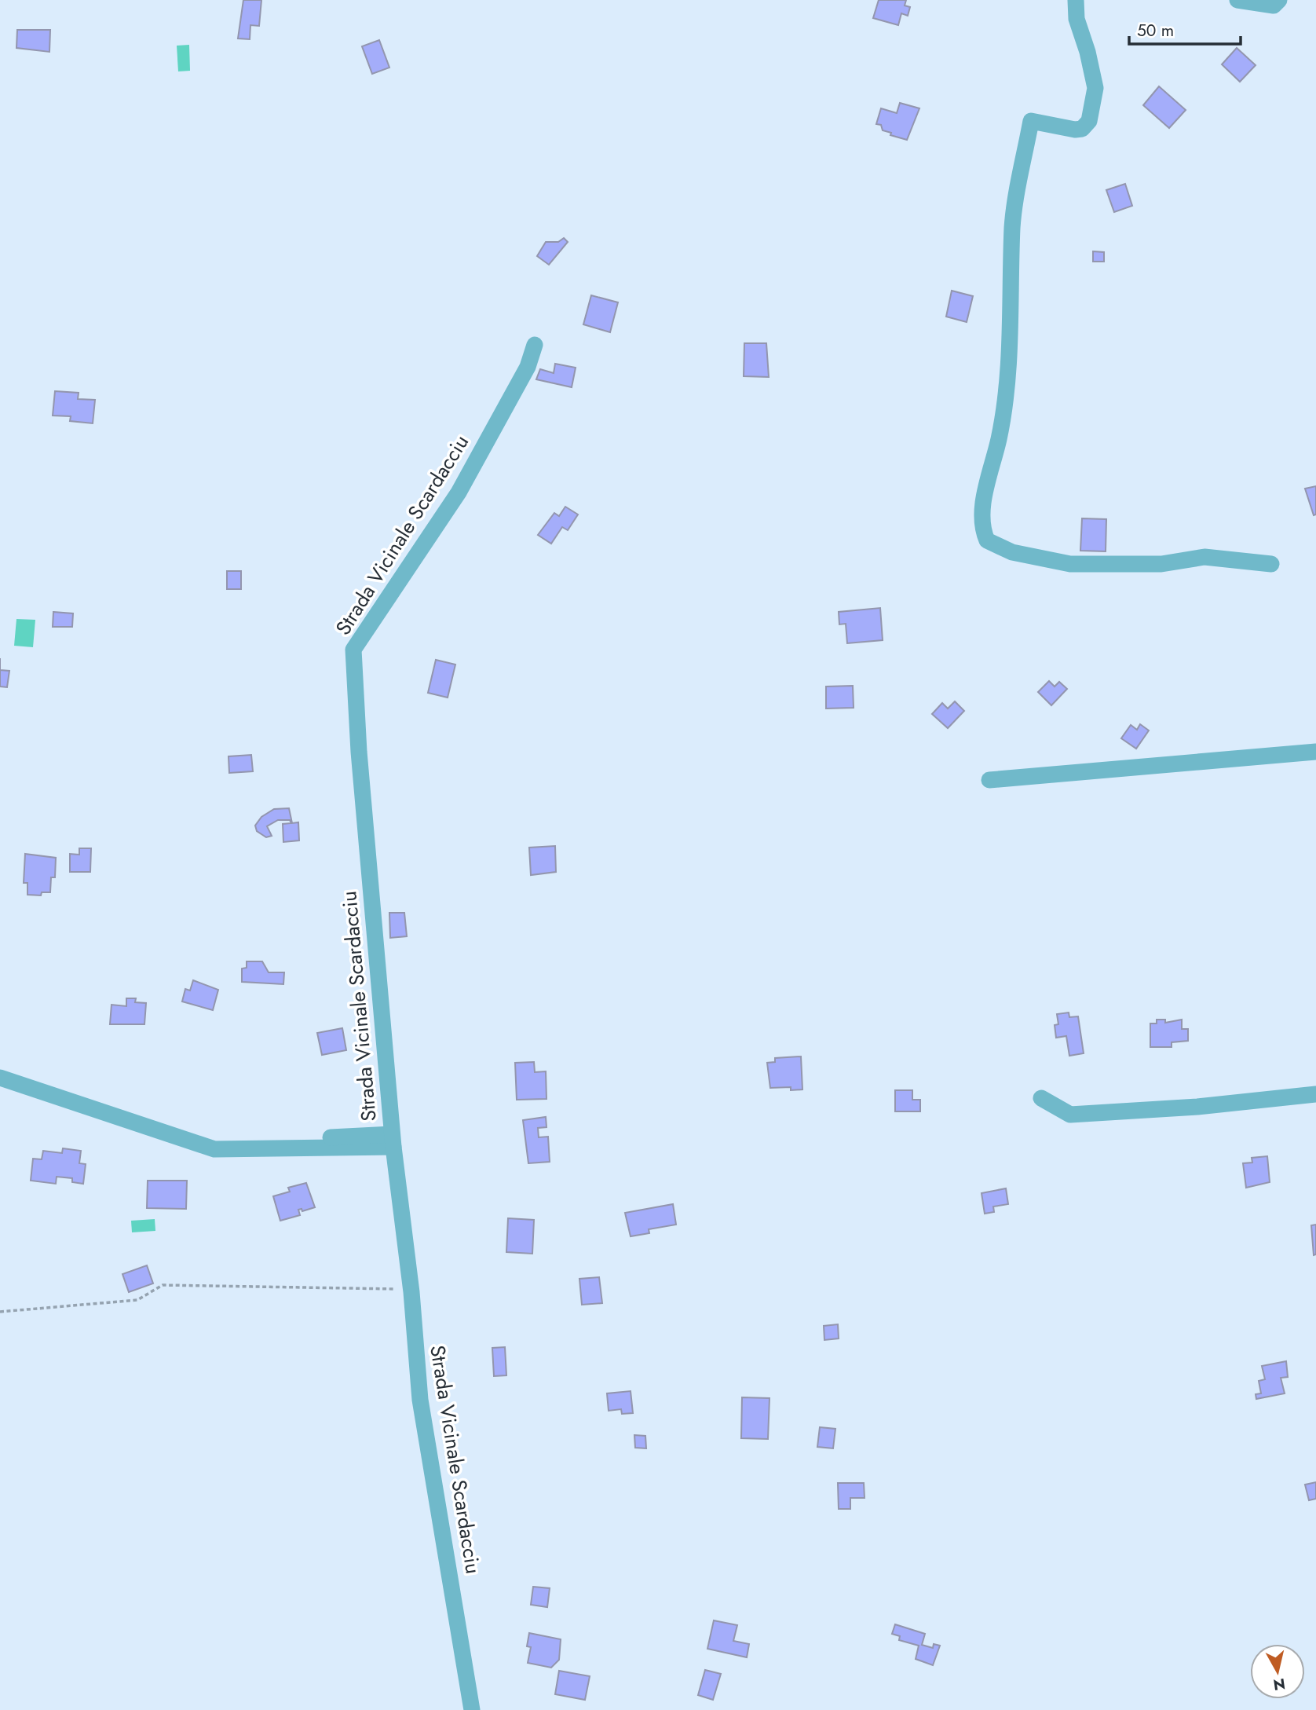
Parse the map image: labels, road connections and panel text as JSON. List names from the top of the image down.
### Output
{
  "streets": {
    "street": ["Strada Vicinale Scardacciu"]
  },
  "scale_bar": "50 m",
  "north": "bottom"
}
